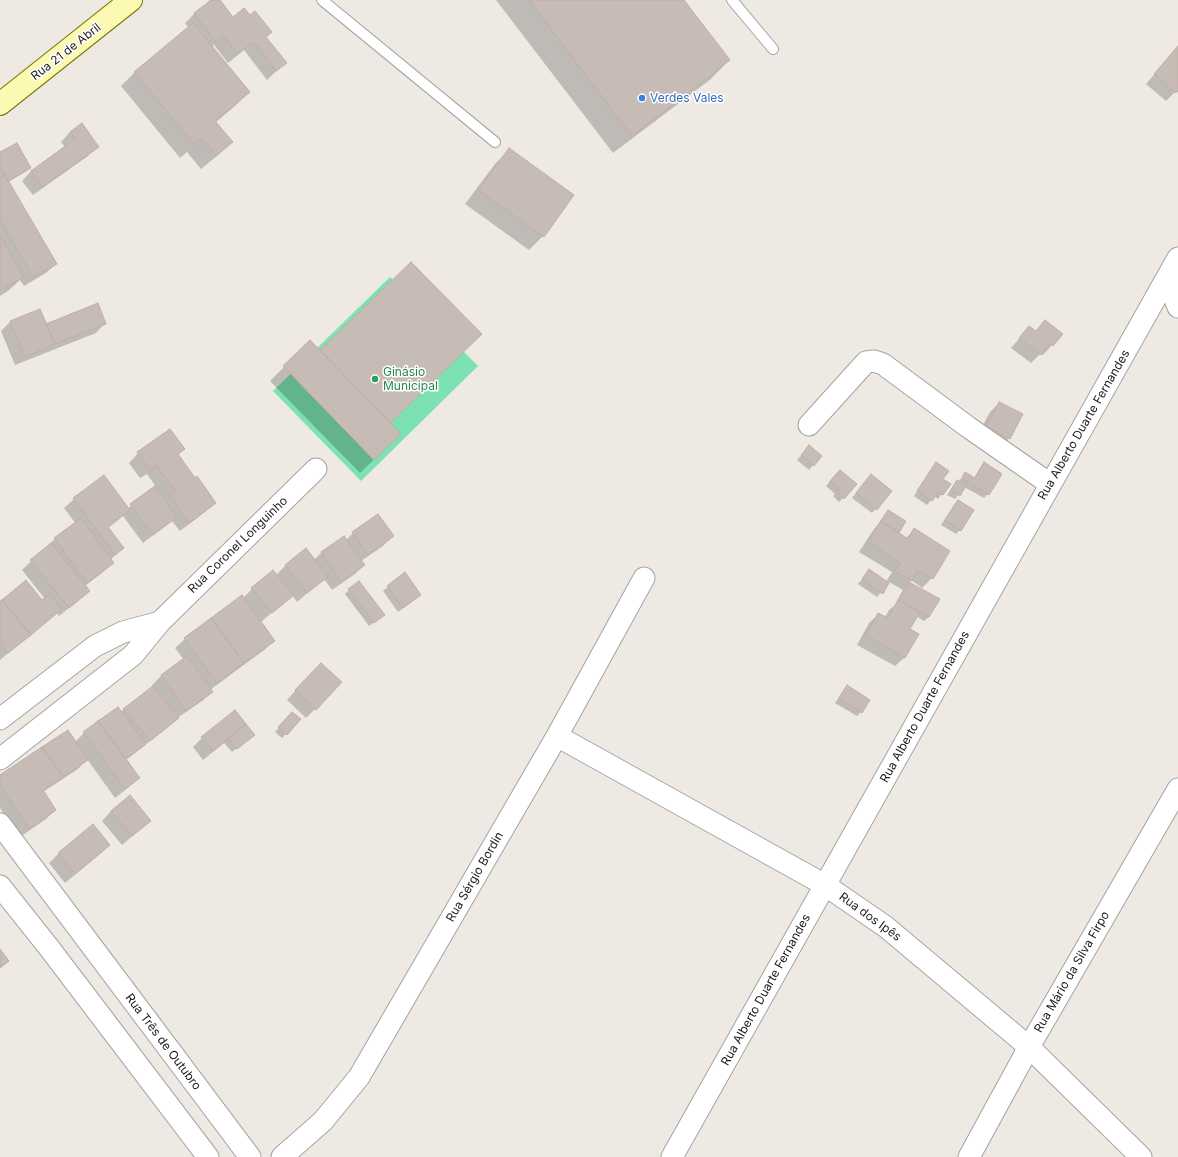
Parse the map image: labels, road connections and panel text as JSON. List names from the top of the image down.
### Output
{
  "streets": {
    "street": [
      "Rua 21 de Abril",
      "Rua Alberto Duarte Fernandes",
      "Rua Coronel Longuinho",
      "Rua Sérgio Bordin",
      "Rua dos Ipês",
      "Rua Mário da Silva Firpo",
      "Rua Três de Outubro"
    ]
  },
  "crossings": [
    ["Rua Alberto Duarte Fernandes", "Rua dos Ipês"],
    ["Rua Sérgio Bordin", "Rua dos Ipês"],
    ["Rua dos Ipês", "Rua Mário da Silva Firpo"]
  ],
  "places": ["Verdes Vales", "Ginásio Municipal"]
}
